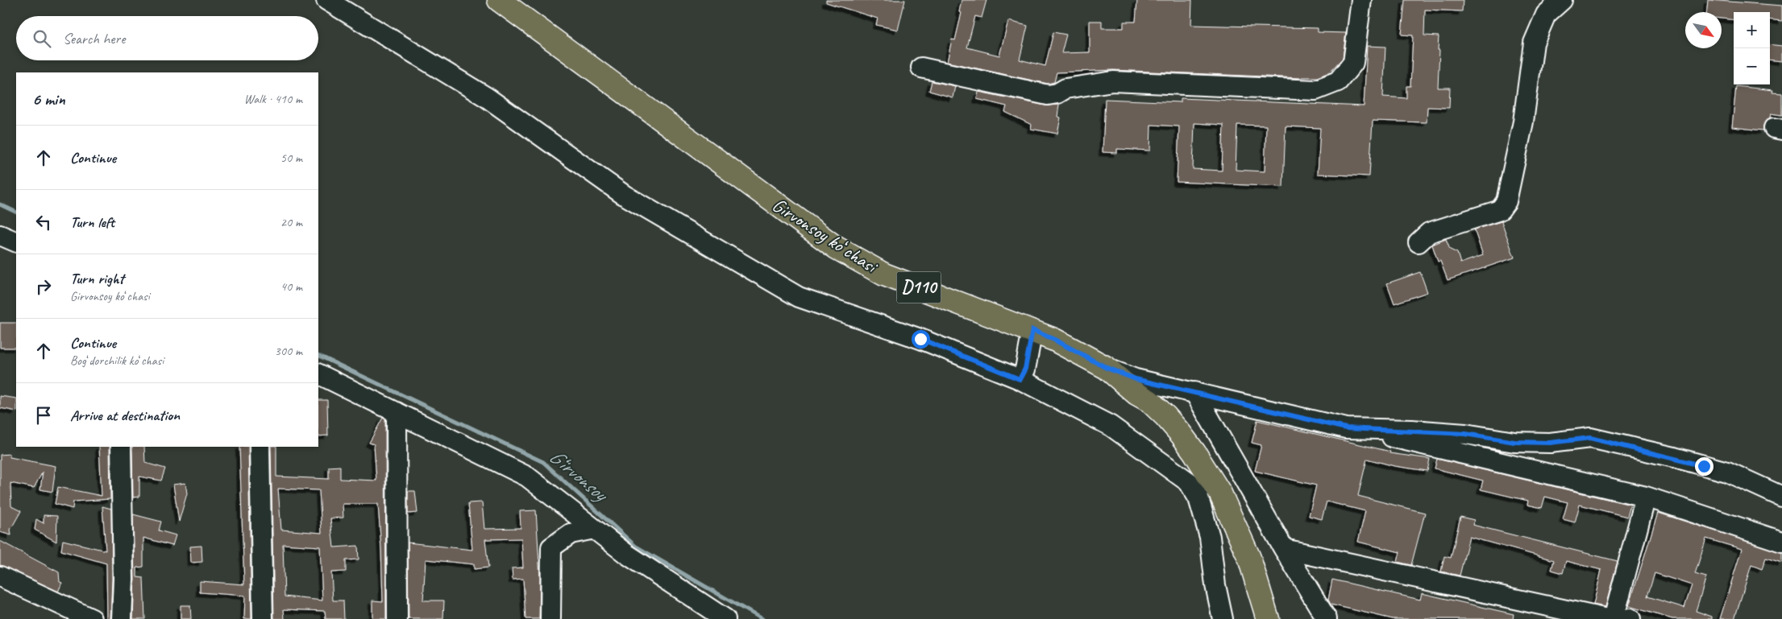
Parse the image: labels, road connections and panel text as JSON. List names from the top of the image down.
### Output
{
  "streets": {
    "main road": ["Girvonsoy koʻchasi", "D110"]
  },
  "water": ["G‘irvonsoy"],
  "north": "bottom right",
  "page": {
    "map_buttons": ["+", "−"],
    "search": "Search here",
    "heading": ["6 min", "Walk · 410 m"],
    "list": [
      ["Continue", "50 m"],
      ["Turn left", "20 m"],
      ["Turn right", "Girvonsoy koʻchasi", "40 m"],
      ["Continue", "Bogʻdorchilik koʻchasi", "300 m"],
      "Arrive at destination"
    ]
  }
}
